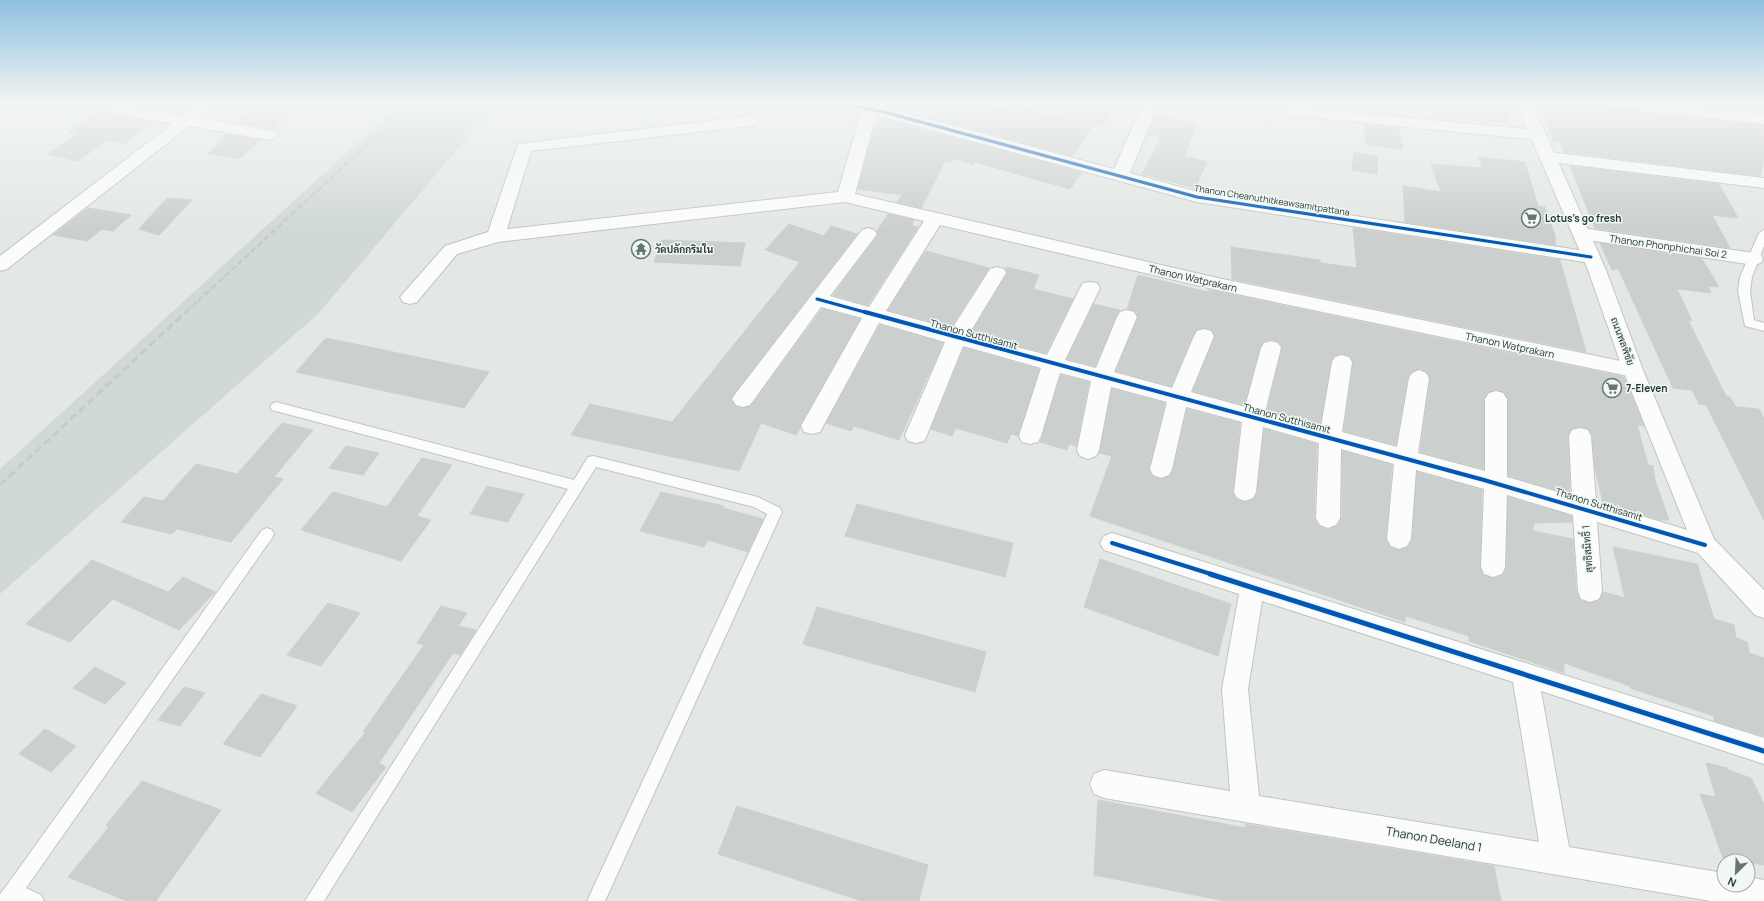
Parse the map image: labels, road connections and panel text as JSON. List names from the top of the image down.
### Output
{
  "streets": {
    "street": [
      "Thanon Cheanuthitkeawsamitpattana",
      "Thanon Phonphichai Soi 2",
      "Thanon Watprakarn",
      "Thanon Sutthisamit",
      "ถนนพลพิชัย",
      "สุทธิสมิทธิ์ 1",
      "Thanon Deeland 1"
    ]
  },
  "crossings": [
    ["Thanon Cheanuthitkeawsamitpattana", "ถนนพลพิชัย"],
    ["Thanon Phonphichai Soi 2", "ถนนพลพิชัย"],
    ["Thanon Watprakarn", "ถนนพลพิชัย"],
    ["Thanon Sutthisamit", "ถนนพลพิชัย"],
    ["Thanon Sutthisamit", "สุทธิสมิทธิ์ 1"]
  ],
  "places": {
    "supermarket": ["Lotus's go fresh", "7-Eleven"],
    "temple": ["วัดปลักกริมใน"]
  },
  "north": "bottom left"
}
